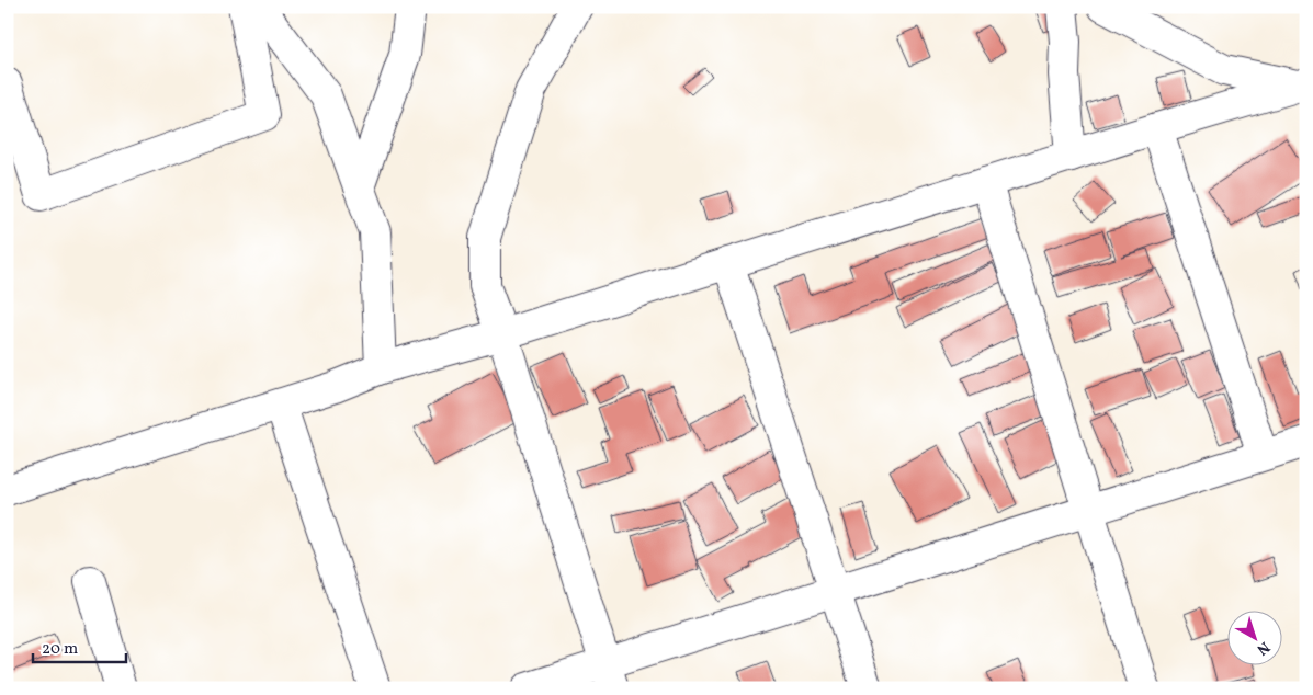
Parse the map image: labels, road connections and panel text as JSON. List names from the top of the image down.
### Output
{
  "scale_bar": "20 m",
  "north": "bottom right"
}
